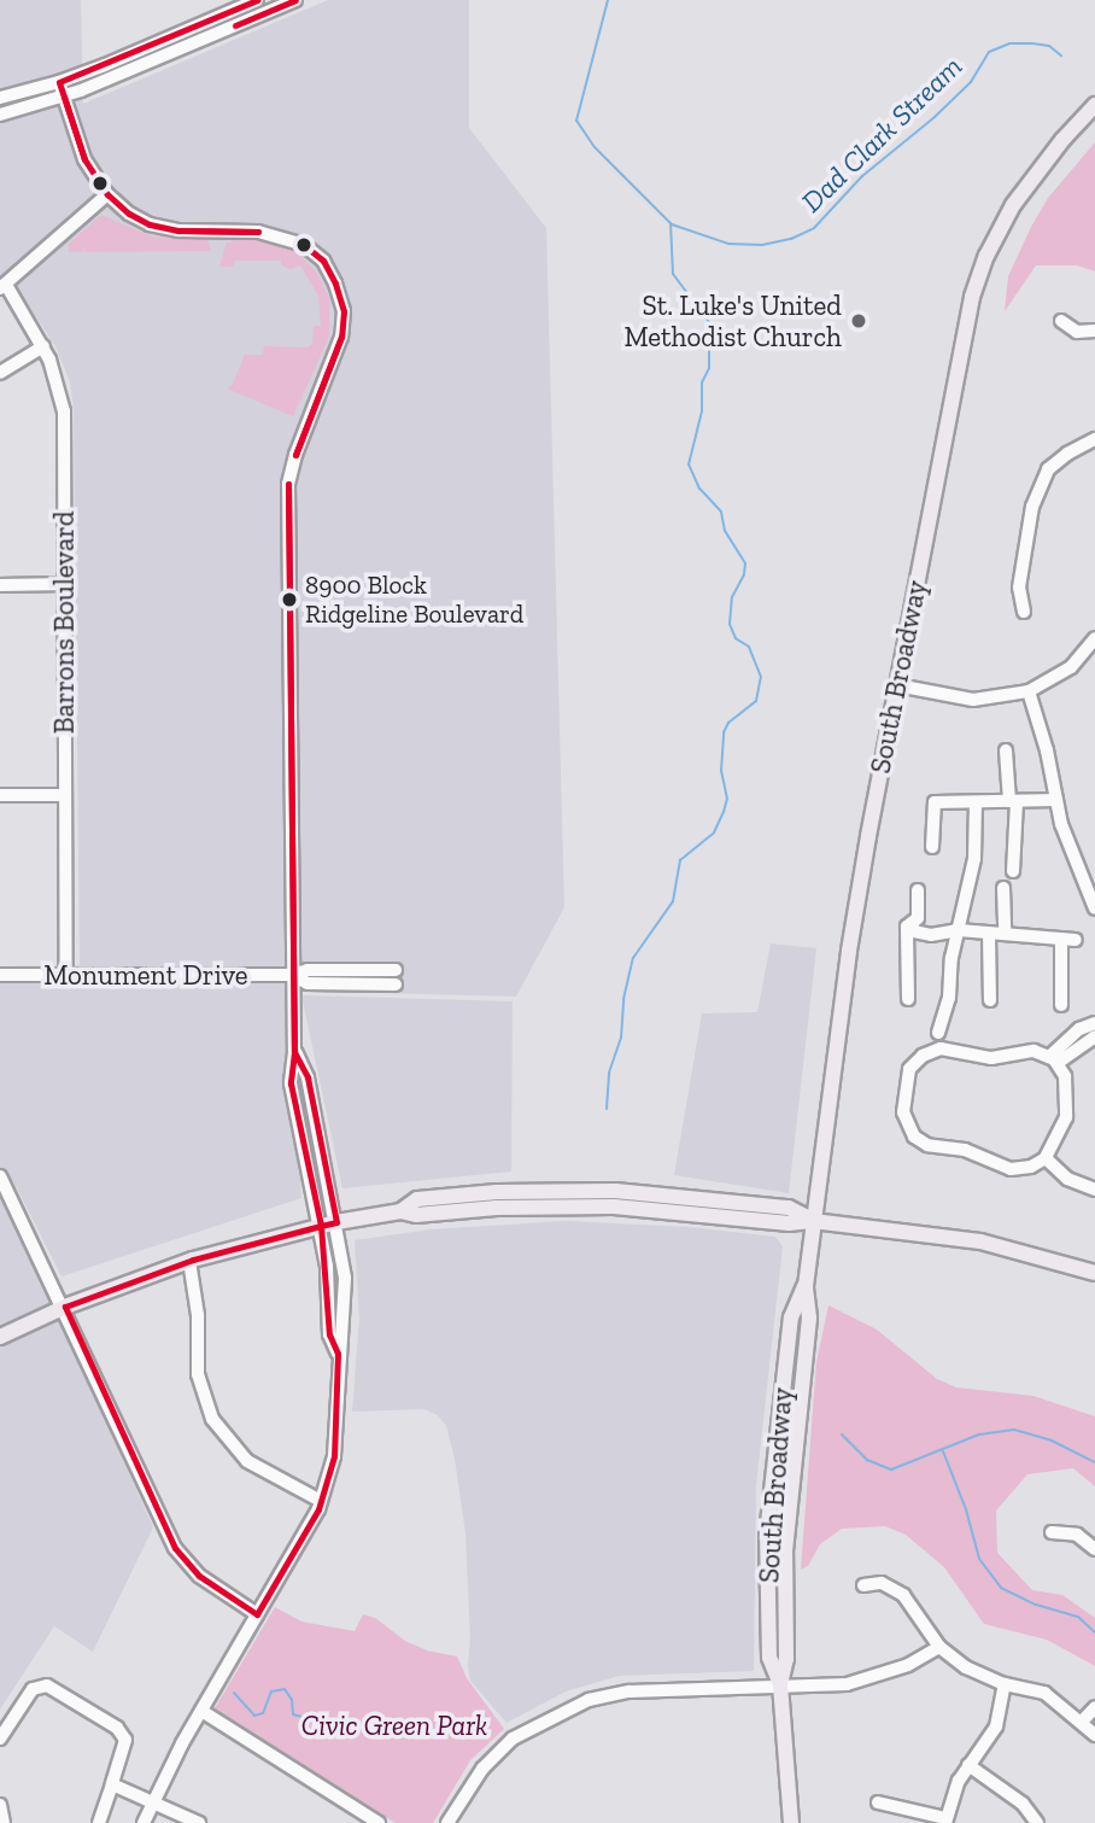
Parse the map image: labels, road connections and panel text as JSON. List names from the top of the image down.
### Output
{
  "streets": {
    "main road": ["South Broadway"],
    "street": ["Barrons Boulevard", "Monument Drive"]
  },
  "crossings": [
    ["Barrons Boulevard", "Monument Drive"]
  ],
  "water": ["Dad Clark Stream"],
  "parks": ["Civic Green Park"],
  "places": ["St. Luke's United Methodist Church", "8900 Block Ridgeline Boulevard"]
}
